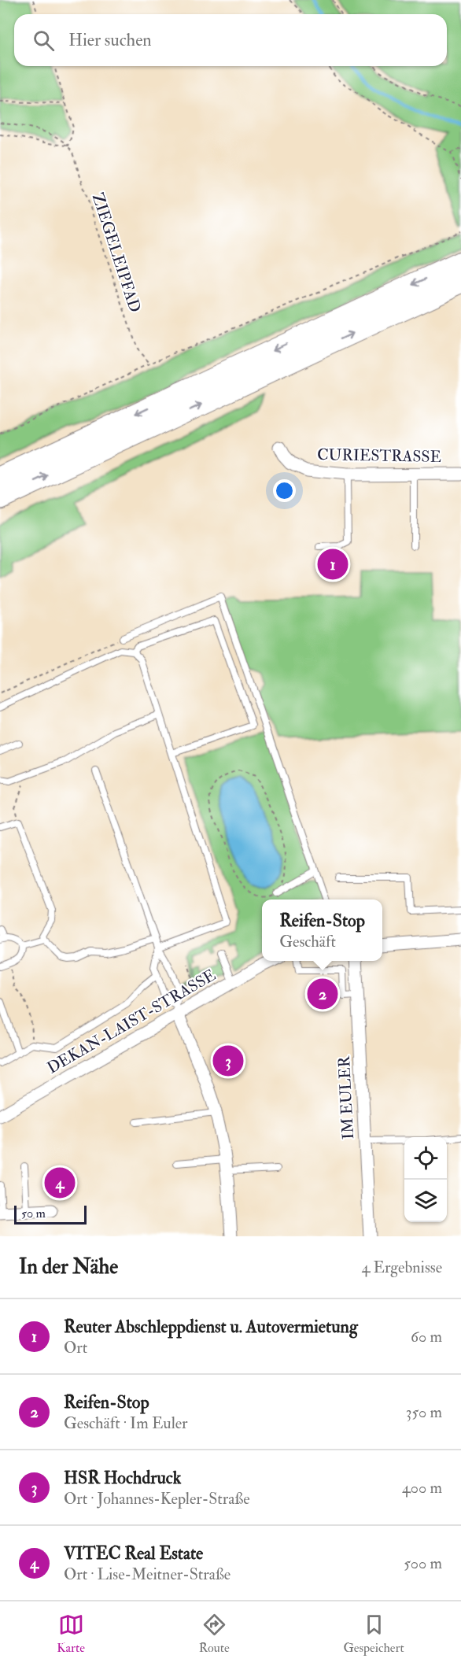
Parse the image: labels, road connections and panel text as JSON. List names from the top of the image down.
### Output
{
  "streets": {
    "street": ["CURIESTRASSE", "DEKAN-LAIST-STRASSE", "IM EULER"],
    "path": ["ZIEGELEIPFAD"]
  },
  "scale_bar": "50 m",
  "page": {
    "search": "Hier suchen",
    "pins": [
      "1",
      "2",
      "3",
      "4"
    ],
    "popup": ["Reifen-Stop", "Geschäft"],
    "scale": "50 m",
    "heading": ["In der Nähe", "4 Ergebnisse"],
    "list": [
      {
        "mark": "1",
        "name": "Reuter Abschleppdienst u. Autovermietung",
        "note": "Ort",
        "value": "60 m"
      },
      {
        "mark": "2",
        "name": "Reifen-Stop",
        "note": "Geschäft · Im Euler",
        "value": "350 m"
      },
      {
        "mark": "3",
        "name": "HSR Hochdruck",
        "note": "Ort · Johannes-Kepler-Straße",
        "value": "400 m"
      },
      {
        "mark": "4",
        "name": "VITEC Real Estate",
        "note": "Ort · Lise-Meitner-Straße",
        "value": "500 m"
      }
    ],
    "nav": ["Karte", "Route", "Gespeichert"]
  }
}
